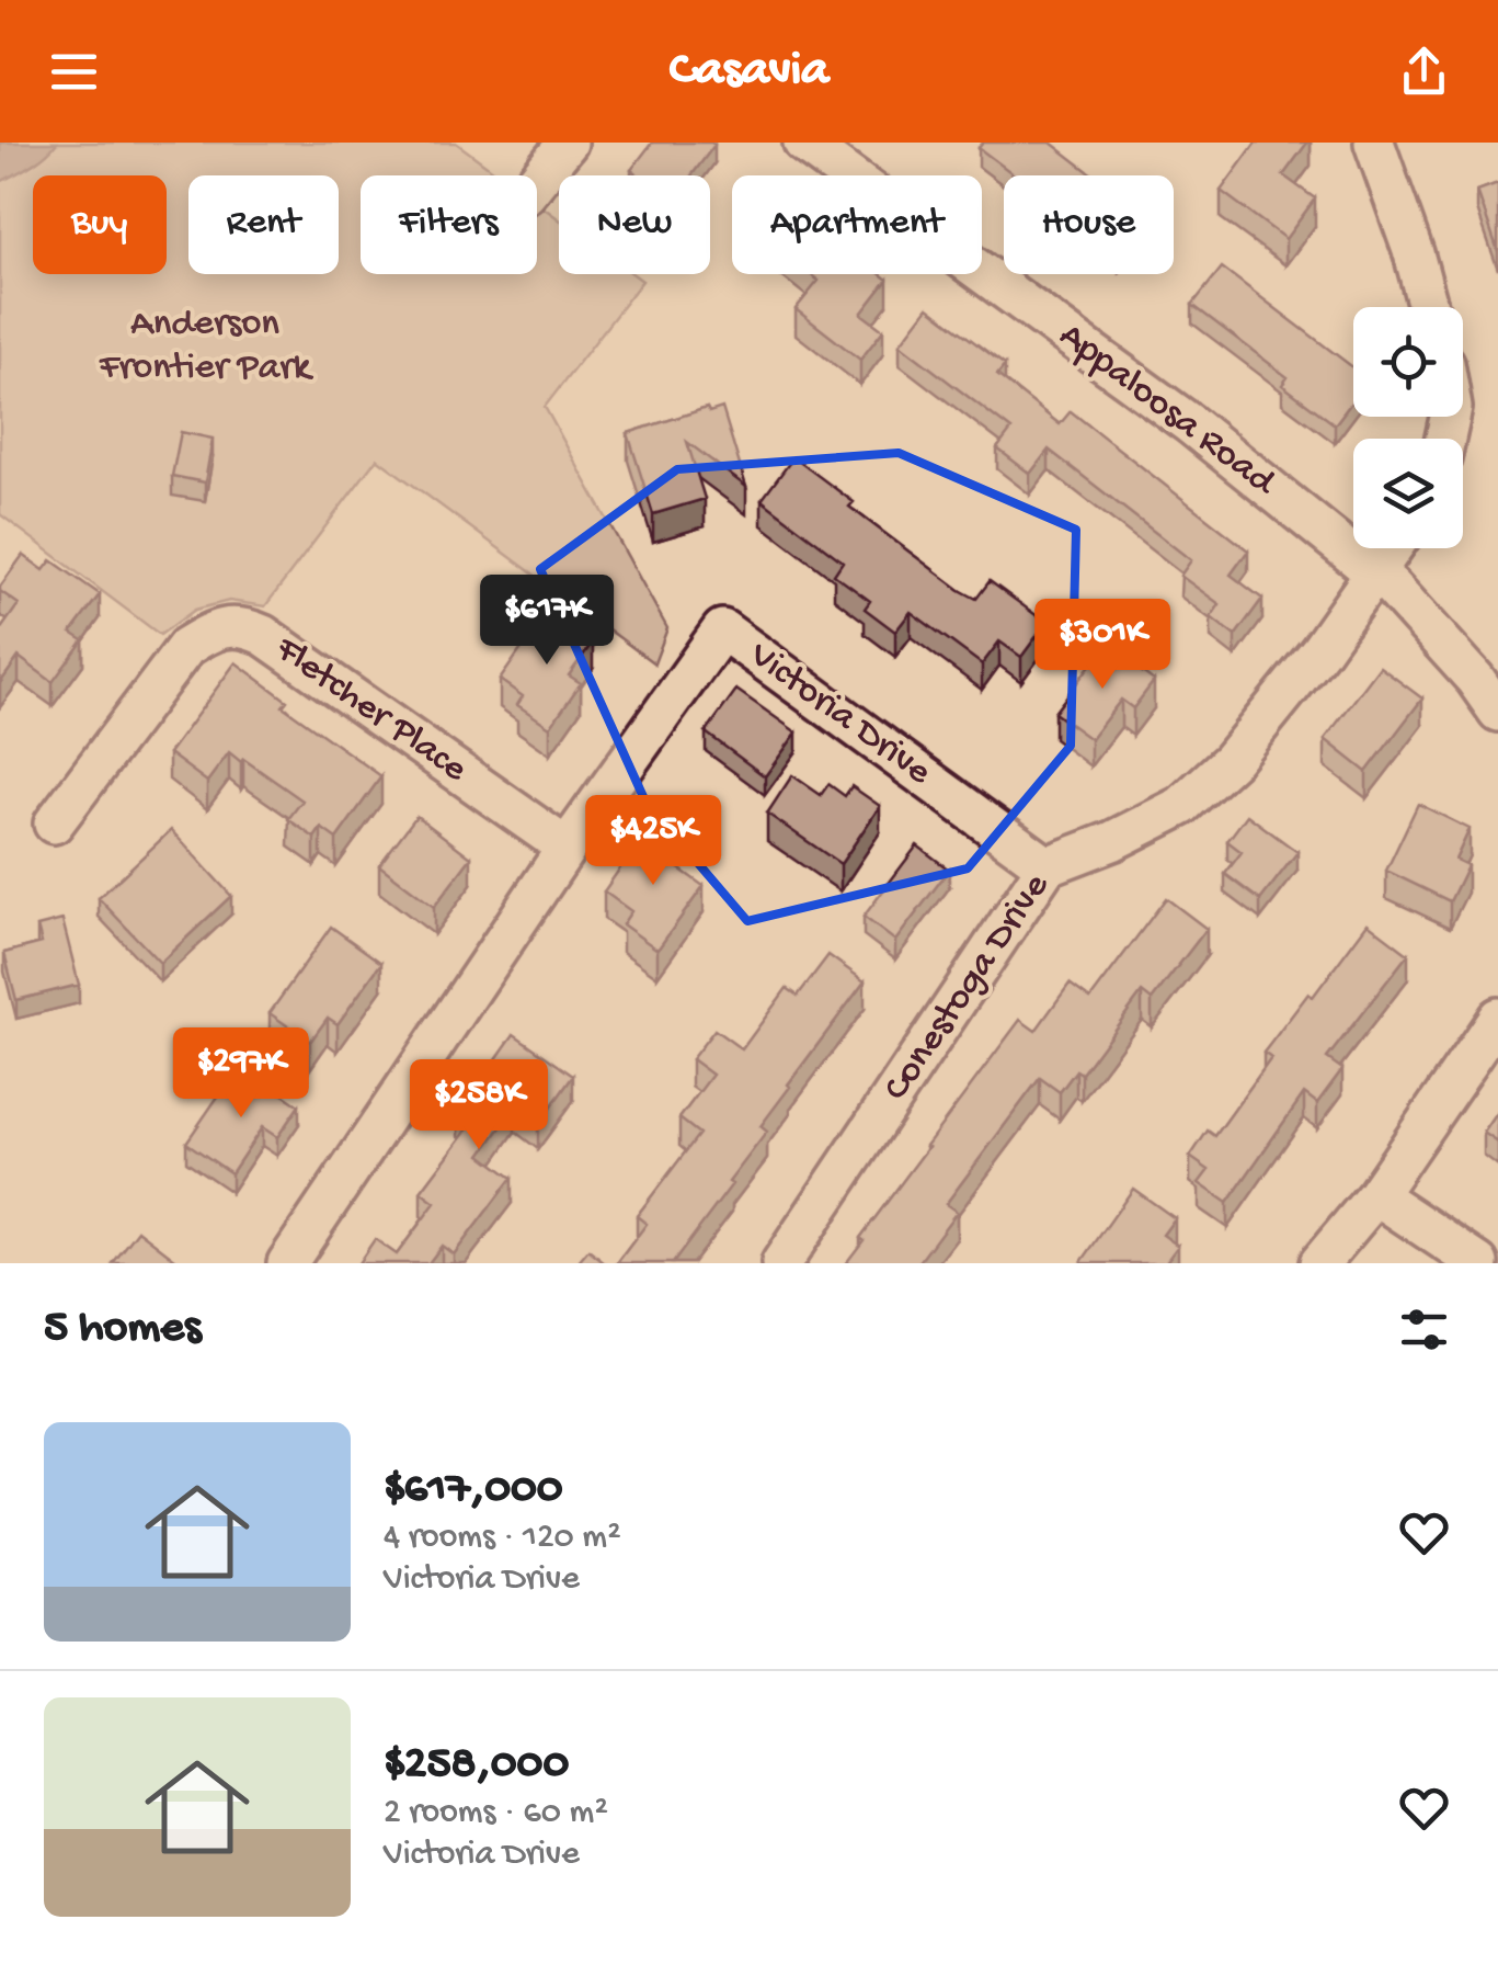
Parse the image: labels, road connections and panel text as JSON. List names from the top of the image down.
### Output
{
  "streets": {
    "street": [
      "Appaloosa Road",
      "Fletcher Place",
      "Victoria Drive",
      "Conestoga Drive"
    ]
  },
  "crossings": [
    ["Appaloosa Road", "Conestoga Drive"],
    ["Fletcher Place", "Victoria Drive"],
    ["Victoria Drive", "Conestoga Drive"]
  ],
  "parks": ["Anderson Frontier Park"],
  "page": {
    "header": "Casavia",
    "chip": [
      "Buy",
      "Rent",
      "Filters",
      "New",
      "Apartment",
      "House"
    ],
    "price": [
      "$617K",
      "$301K",
      "$425K",
      "$297K",
      "$258K"
    ],
    "heading": "5 homes",
    "list": [
      {
        "name": "$617,000",
        "note": "4 rooms · 120 m² · Victoria Drive"
      },
      {
        "name": "$258,000",
        "note": "2 rooms · 60 m² · Victoria Drive"
      }
    ]
  }
}
